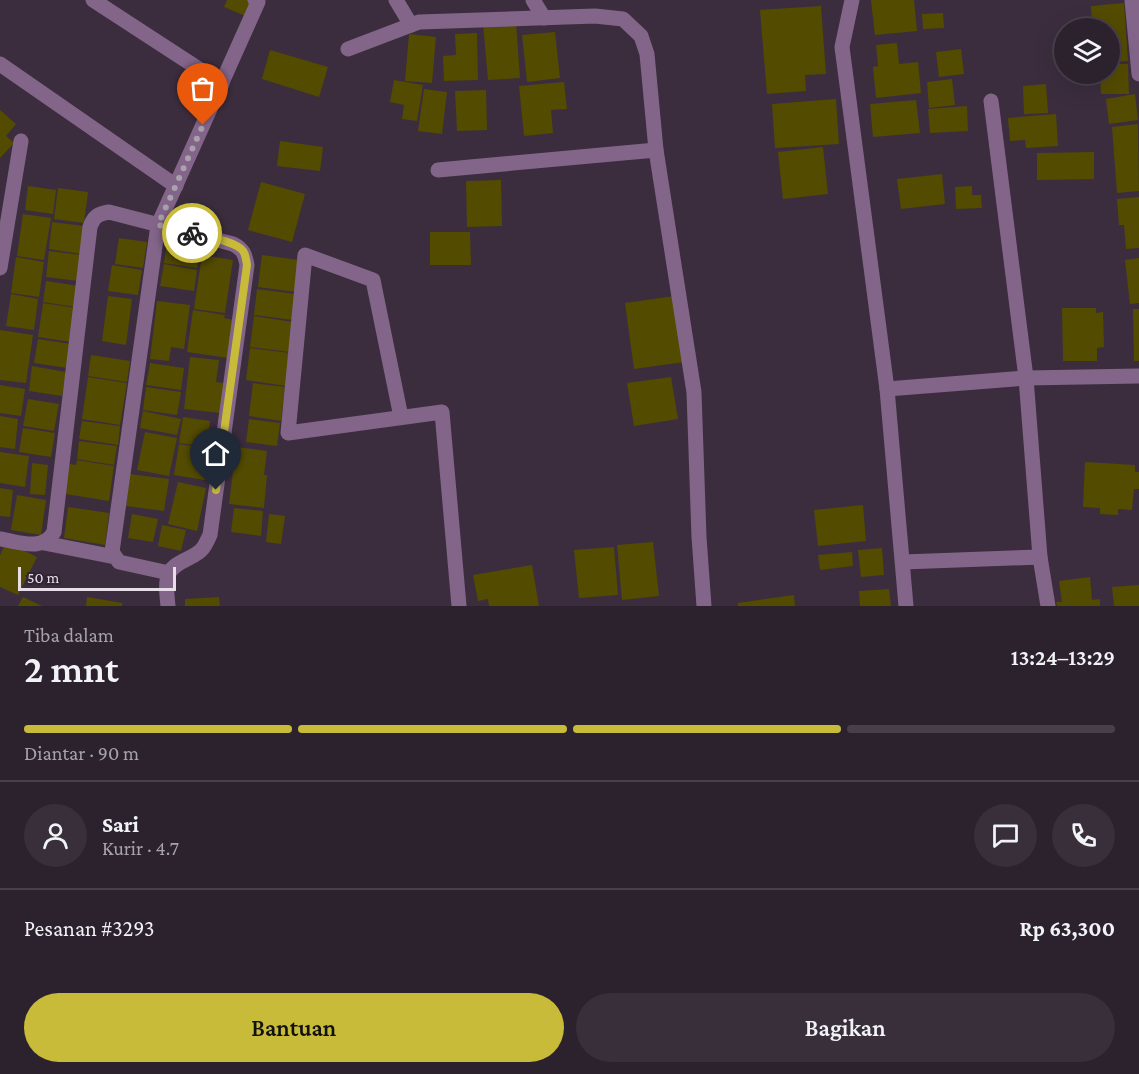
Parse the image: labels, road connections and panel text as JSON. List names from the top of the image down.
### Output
{
  "scale_bar": "50 m",
  "page": {
    "scale": "50 m",
    "heading": ["2 mnt", "Tiba dalam", "13:24–13:29"],
    "panel": [
      "Sari",
      "Kurir · 4.7",
      "Pesanan #3293",
      "Rp 63,300"
    ],
    "bar": "Diantar · 90 m",
    "buttons": ["Bantuan", "Bagikan"]
  }
}
